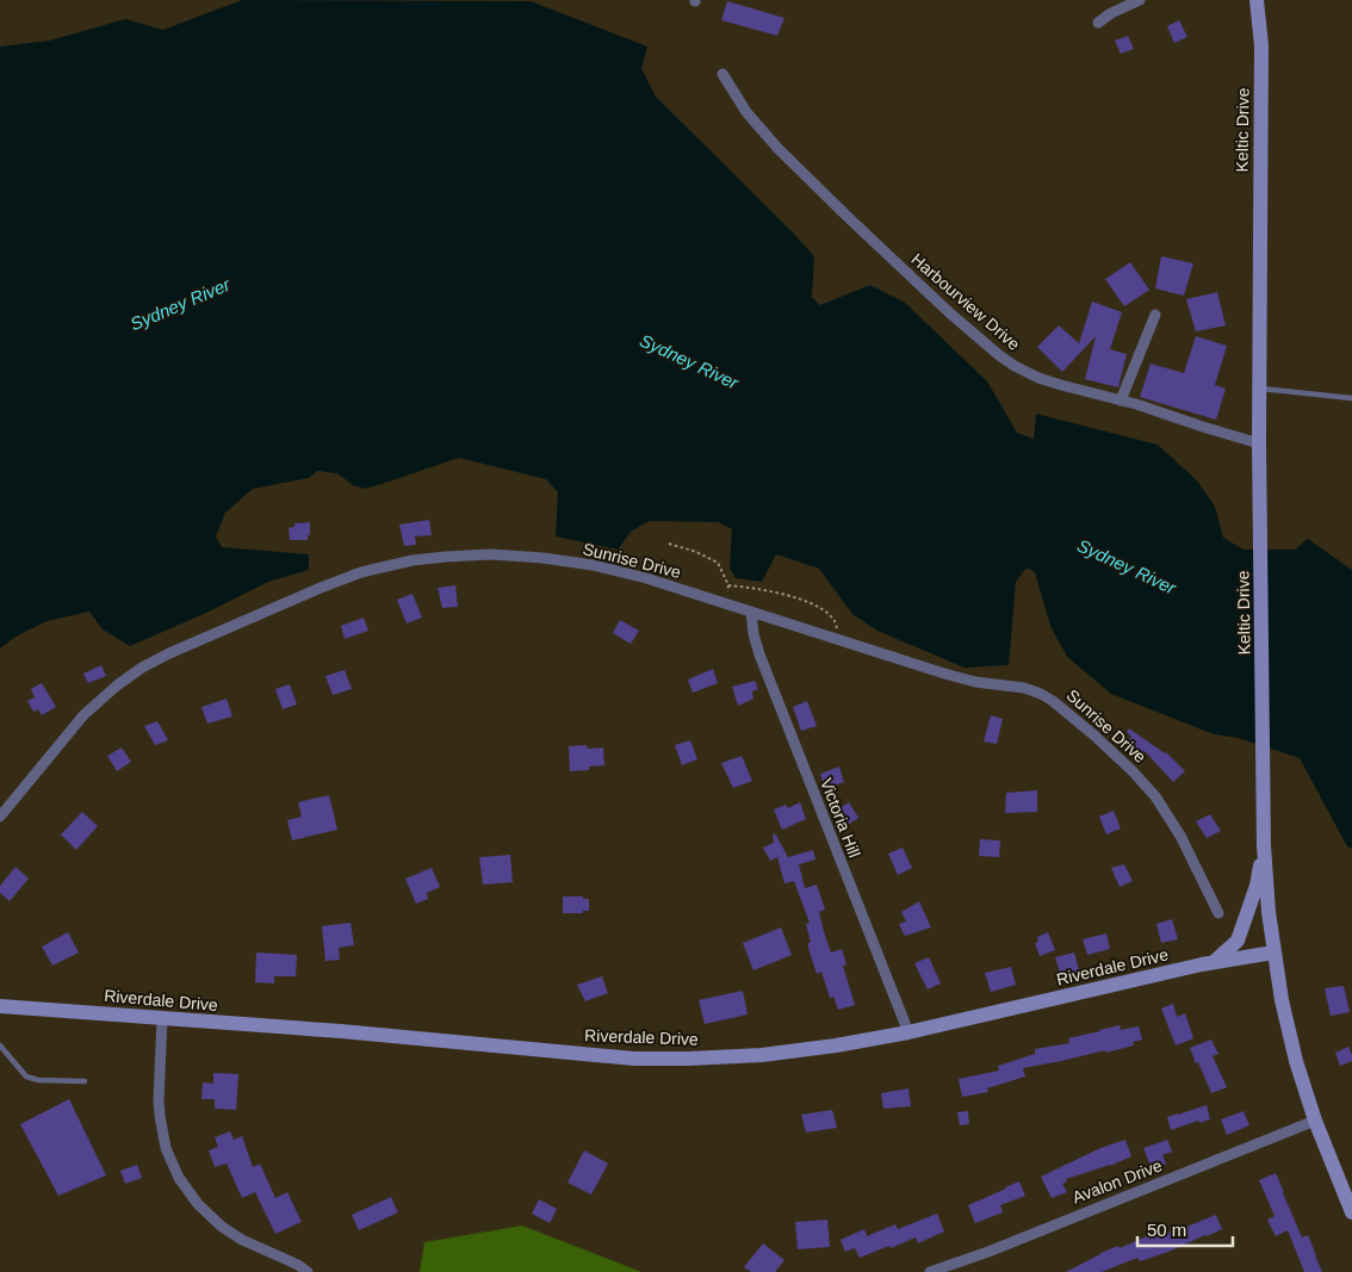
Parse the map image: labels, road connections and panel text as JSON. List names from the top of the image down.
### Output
{
  "streets": {
    "main road": ["Keltic Drive", "Riverdale Drive"],
    "street": [
      "Harbourview Drive",
      "Sunrise Drive",
      "Victoria Hill",
      "Avalon Drive"
    ]
  },
  "crossings": [
    ["Keltic Drive", "Harbourview Drive"],
    ["Keltic Drive", "Riverdale Drive"],
    ["Keltic Drive", "Avalon Drive"],
    ["Sunrise Drive", "Victoria Hill"],
    ["Victoria Hill", "Riverdale Drive"]
  ],
  "water": ["Sydney River"],
  "scale_bar": "50 m"
}
